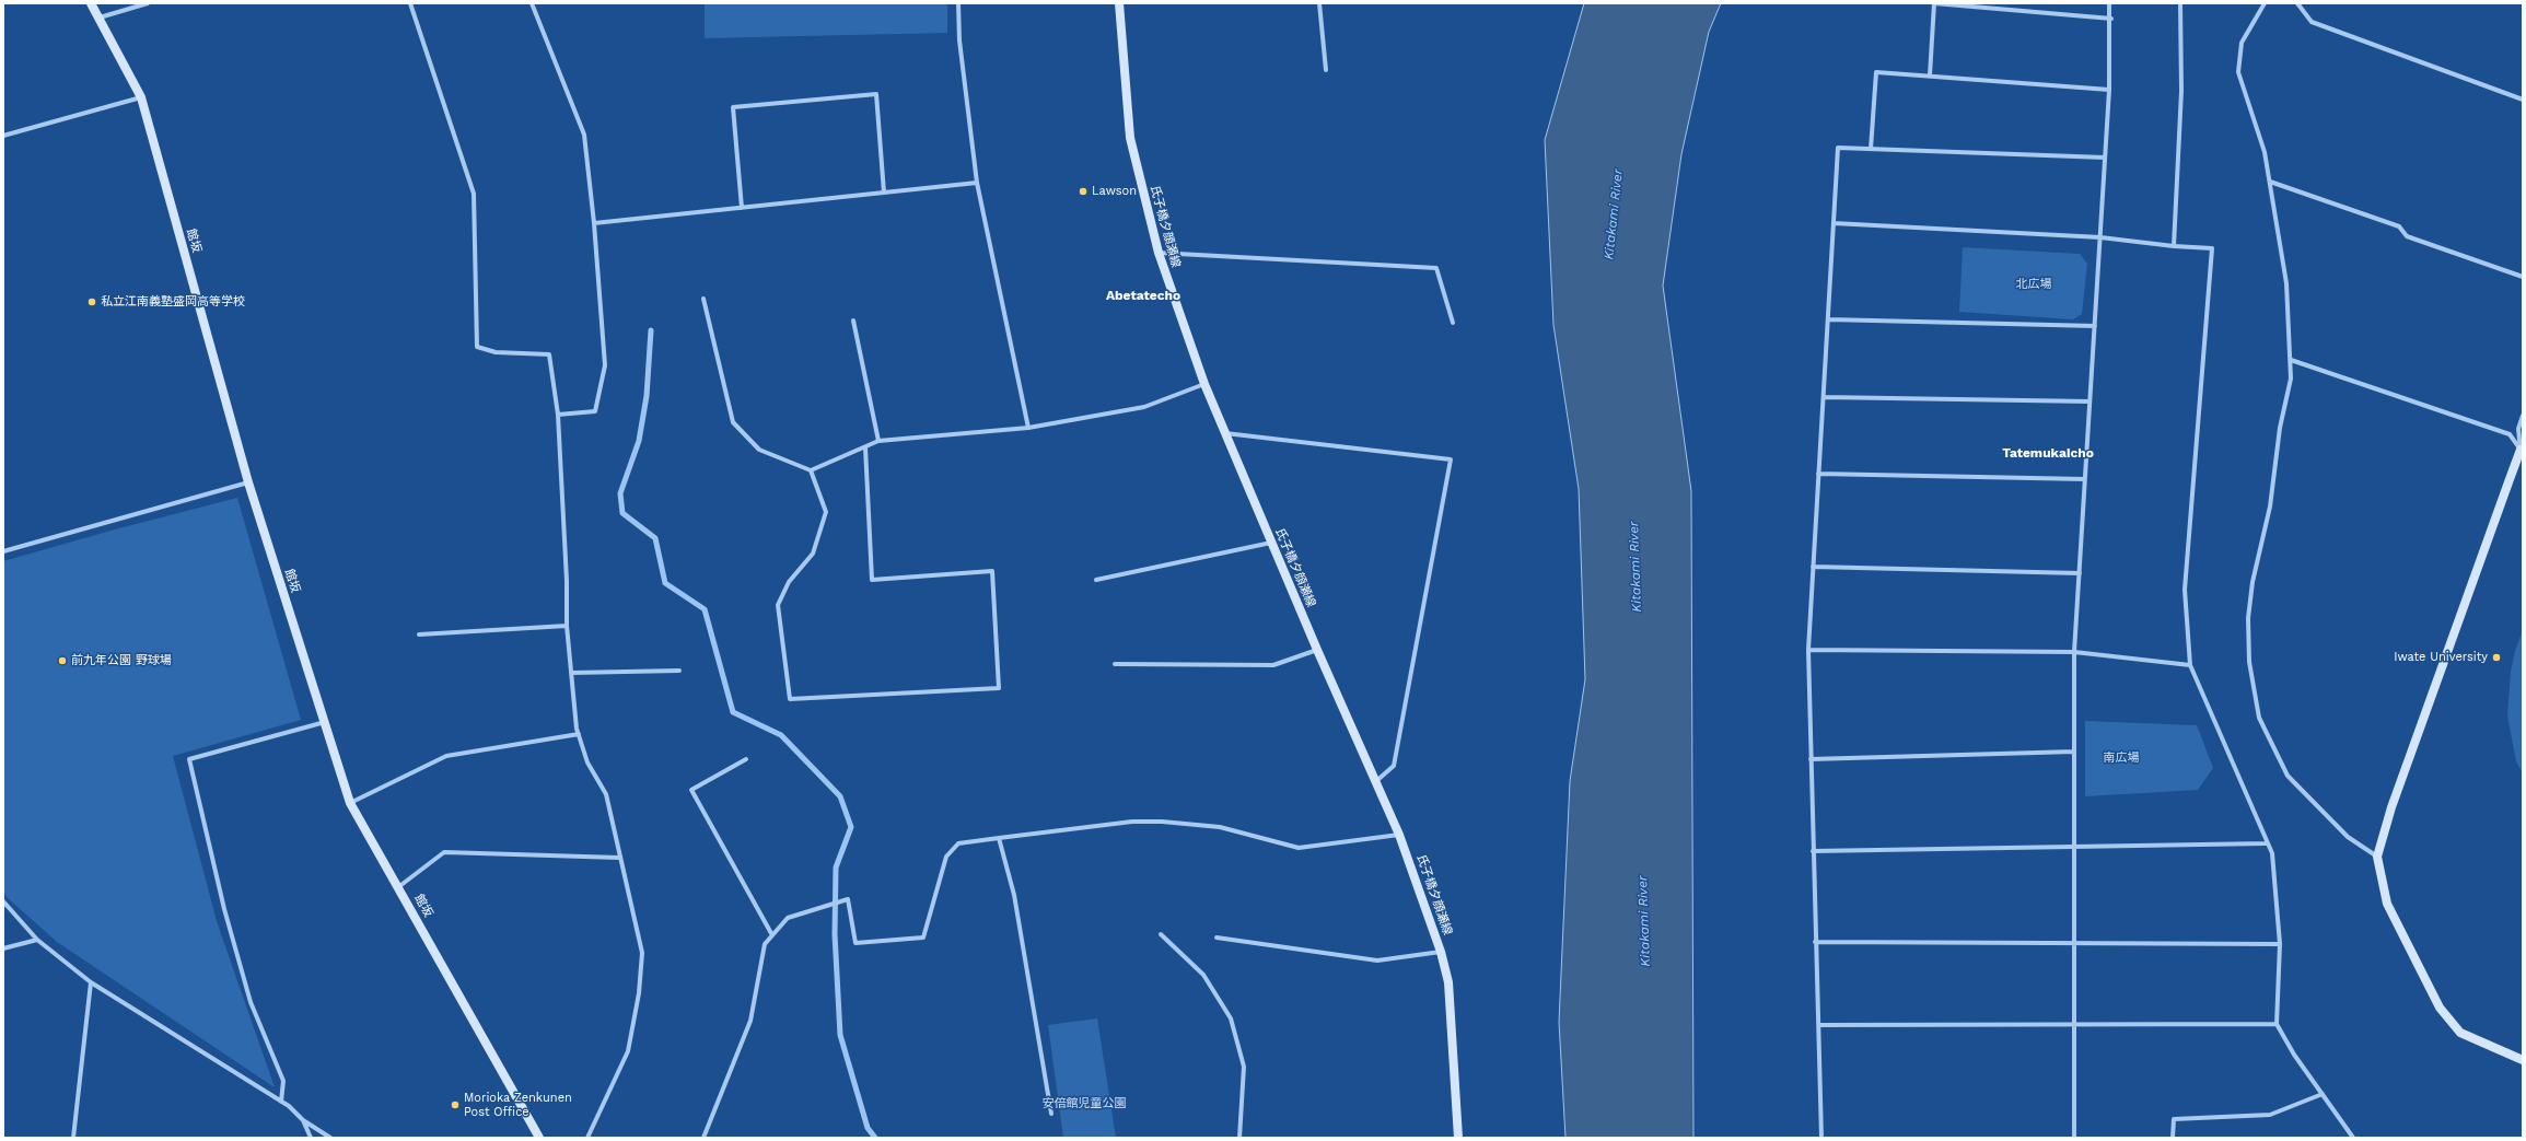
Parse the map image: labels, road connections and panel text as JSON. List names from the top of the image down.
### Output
{
  "streets": {
    "main road": ["氏子橋夕顔瀬線", "館坂"]
  },
  "districts": ["Abetatecho", "Tatemukaicho"],
  "water": ["Kitakami River"],
  "parks": ["北広場", "南広場", "安倍館児童公園"],
  "places": [
    "Lawson",
    "私立江南義塾盛岡高等学校",
    "Iwate University",
    "前九年公園 野球場",
    "Morioka Zenkunen Post Office"
  ]
}
